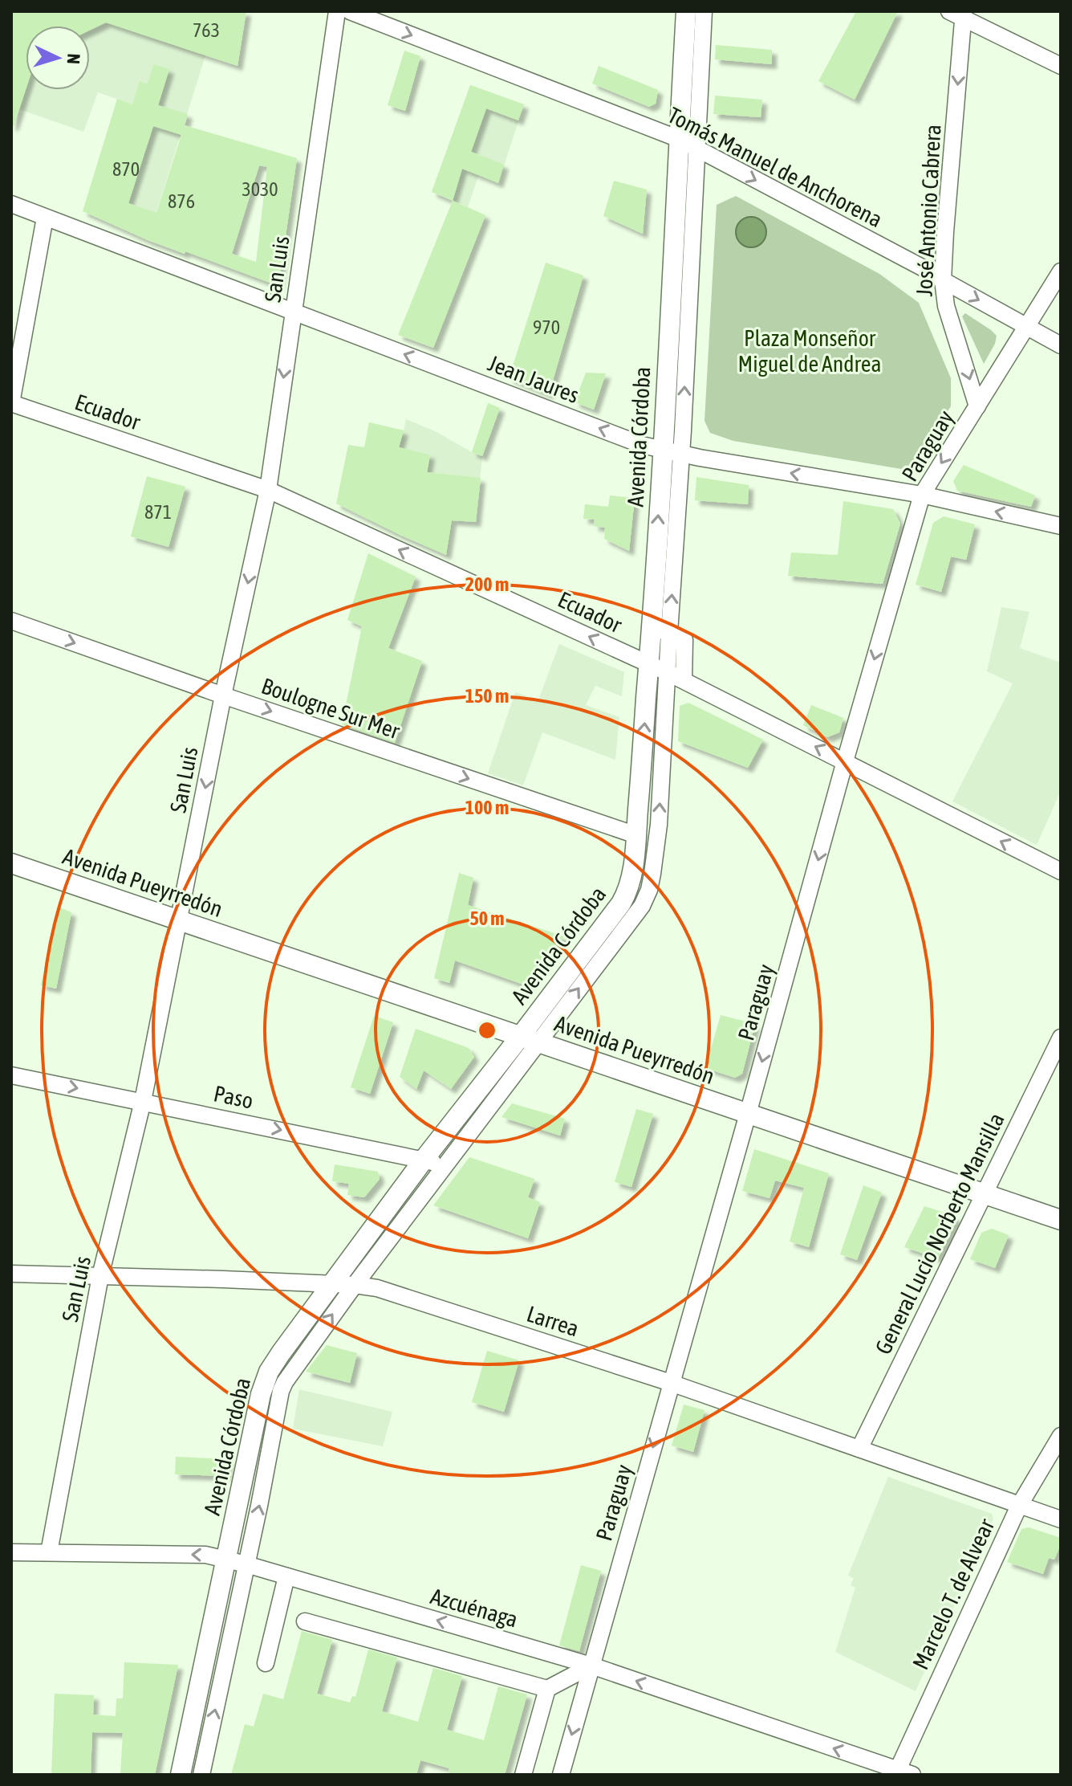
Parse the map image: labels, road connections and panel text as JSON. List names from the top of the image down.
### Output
{
  "streets": {
    "main road": ["Avenida Córdoba", "Avenida Pueyrredón"],
    "street": [
      "Tomás Manuel de Anchorena",
      "José Antonio Cabrera",
      "San Luis",
      "Jean Jaures",
      "Ecuador",
      "Paraguay",
      "Boulogne Sur Mer",
      "Paso",
      "General Lucio Norberto Mansilla",
      "Larrea",
      "Marcelo T. de Alvear",
      "Azcuénaga"
    ]
  },
  "crossings": [
    ["Tomás Manuel de Anchorena", "José Antonio Cabrera"],
    ["Tomás Manuel de Anchorena", "Avenida Córdoba"],
    ["Tomás Manuel de Anchorena", "Paraguay"],
    ["José Antonio Cabrera", "Paraguay"],
    ["San Luis", "Jean Jaures"],
    ["San Luis", "Ecuador"],
    ["San Luis", "Boulogne Sur Mer"],
    ["San Luis", "Avenida Pueyrredón"],
    ["San Luis", "Paso"],
    ["San Luis", "Larrea"],
    ["San Luis", "Azcuénaga"],
    ["Jean Jaures", "Avenida Córdoba"],
    ["Jean Jaures", "Paraguay"],
    ["Ecuador", "Avenida Córdoba"],
    ["Ecuador", "Paraguay"],
    ["Avenida Córdoba", "Boulogne Sur Mer"],
    ["Avenida Córdoba", "Avenida Pueyrredón"],
    ["Avenida Córdoba", "Paso"],
    ["Avenida Córdoba", "Larrea"],
    ["Avenida Córdoba", "Azcuénaga"],
    ["Paraguay", "Avenida Pueyrredón"],
    ["Paraguay", "Larrea"],
    ["Paraguay", "Azcuénaga"],
    ["Avenida Pueyrredón", "General Lucio Norberto Mansilla"],
    ["General Lucio Norberto Mansilla", "Larrea"],
    ["Larrea", "Marcelo T. de Alvear"],
    ["Marcelo T. de Alvear", "Azcuénaga"]
  ],
  "one_way": [
    "Tomás Manuel de Anchorena",
    "José Antonio Cabrera",
    "San Luis",
    "Jean Jaures",
    "Ecuador",
    "Paraguay",
    "Boulogne Sur Mer",
    "Paso"
  ],
  "parks": ["Plaza Monseñor Miguel de Andrea"],
  "house_numbers": [
    "763",
    "870",
    "3030",
    "876",
    "970",
    "871"
  ],
  "north": "right",
  "rings": [
    "200 m",
    "150 m",
    "100 m",
    "50 m"
  ]
}
